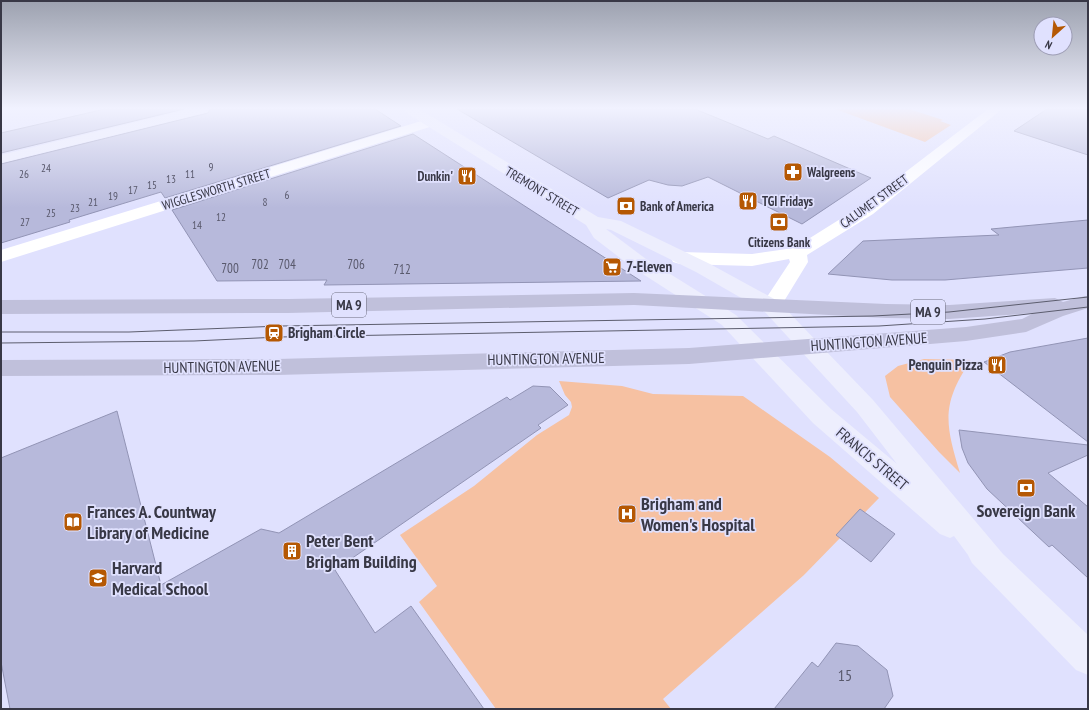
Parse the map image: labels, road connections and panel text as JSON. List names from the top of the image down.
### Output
{
  "streets": {
    "main road": [
      "TREMONT STREET",
      "MA 9",
      "HUNTINGTON AVENUE",
      "FRANCIS STREET"
    ],
    "street": ["WIGGLESWORTH STREET", "CALUMET STREET"]
  },
  "crossings": [
    ["TREMONT STREET", "HUNTINGTON AVENUE"],
    ["TREMONT STREET", "FRANCIS STREET"],
    ["HUNTINGTON AVENUE", "FRANCIS STREET"]
  ],
  "places": {
    "pharmacy": ["Walgreens"],
    "restaurant": ["Dunkin'", "TGI Fridays", "Penguin Pizza"],
    "bank": ["Bank of America", "Citizens Bank", "Sovereign Bank"],
    "supermarket": ["7-Eleven"],
    "station": ["Brigham Circle"],
    "hospital": ["Brigham and Women's Hospital"],
    "library": ["Frances A. Countway Library of Medicine"],
    "building": ["Peter Bent Brigham Building"],
    "school or university": ["Harvard Medical School"]
  },
  "house_numbers": [
    "9",
    "24",
    "26",
    "11",
    "13",
    "15",
    "17",
    "6",
    "19",
    "21",
    "8",
    "23",
    "25",
    "12",
    "27",
    "14",
    "702",
    "704",
    "706",
    "700",
    "712",
    "15"
  ],
  "north": "bottom left"
}
